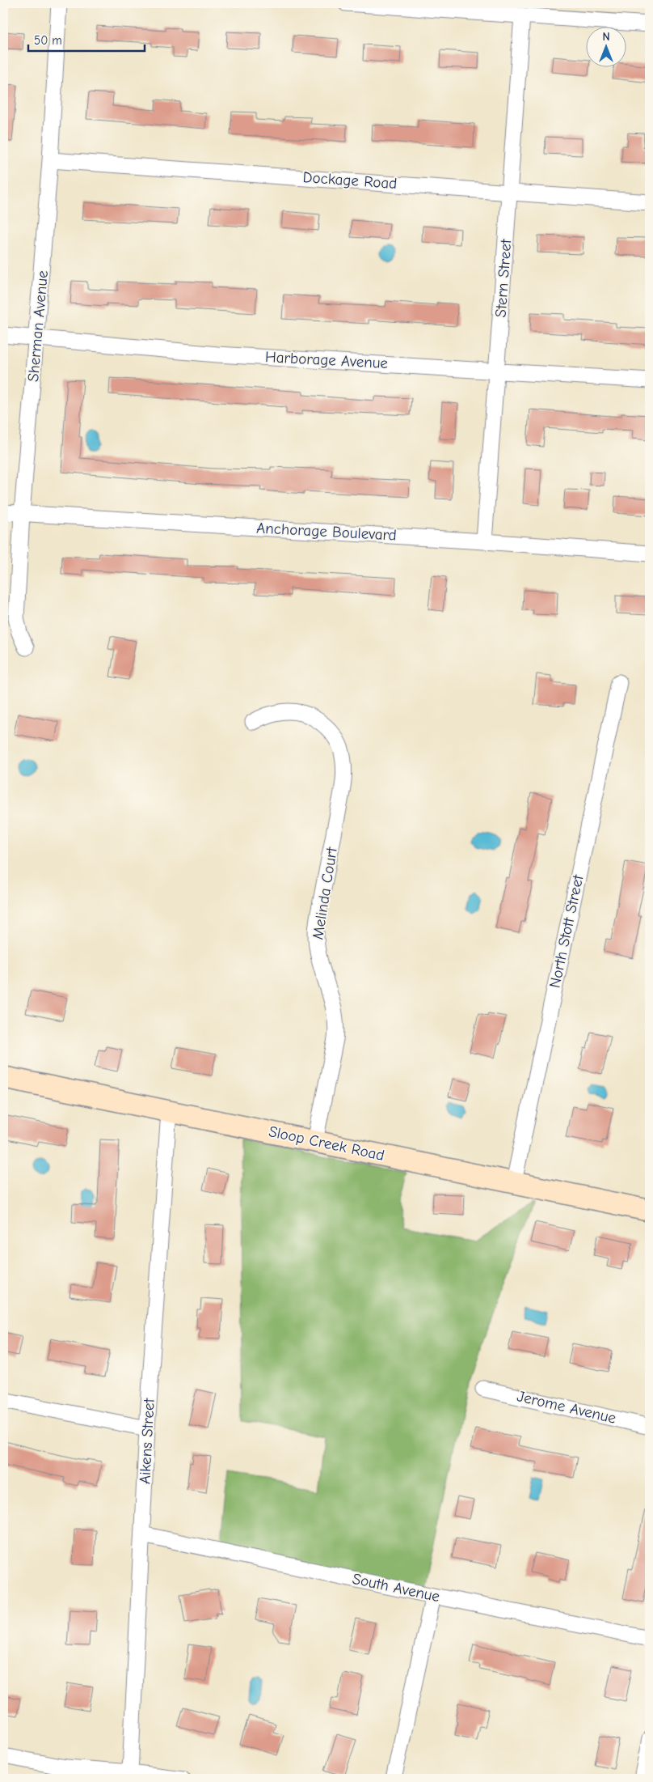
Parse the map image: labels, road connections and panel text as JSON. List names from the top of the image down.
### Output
{
  "streets": {
    "street": [
      "Dockage Road",
      "Stern Street",
      "Sherman Avenue",
      "Harborage Avenue",
      "Anchorage Boulevard",
      "Melinda Court",
      "North Stott Street",
      "Sloop Creek Road",
      "Jerome Avenue",
      "Aikens Street",
      "South Avenue"
    ]
  },
  "crossings": [
    ["Dockage Road", "Stern Street"],
    ["Dockage Road", "Sherman Avenue"],
    ["Stern Street", "Harborage Avenue"],
    ["Stern Street", "Anchorage Boulevard"],
    ["Sherman Avenue", "Harborage Avenue"],
    ["Sherman Avenue", "Anchorage Boulevard"],
    ["Melinda Court", "Sloop Creek Road"],
    ["North Stott Street", "Sloop Creek Road"],
    ["Sloop Creek Road", "Aikens Street"],
    ["Aikens Street", "South Avenue"]
  ],
  "scale_bar": "50 m",
  "north": "top"
}
